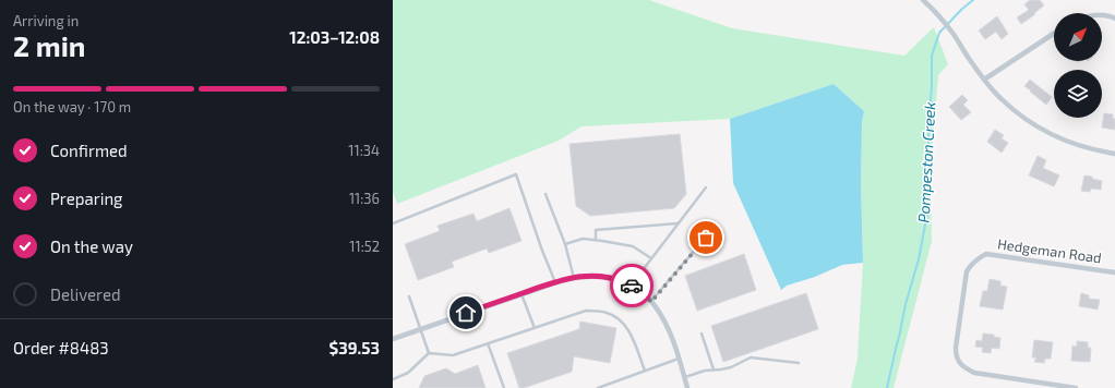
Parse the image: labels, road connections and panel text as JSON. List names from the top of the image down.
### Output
{
  "streets": {
    "street": ["Hedgeman Road"]
  },
  "water": ["Pompeston Creek"],
  "north": "top right",
  "page": {
    "heading": ["2 min", "Arriving in", "12:03–12:08"],
    "panel": ["Order #8483", "$39.53"],
    "bar": "On the way · 170 m",
    "list": [
      ["Confirmed", "11:34"],
      ["Preparing", "11:36"],
      ["On the way", "11:52"],
      "Delivered"
    ]
  }
}
